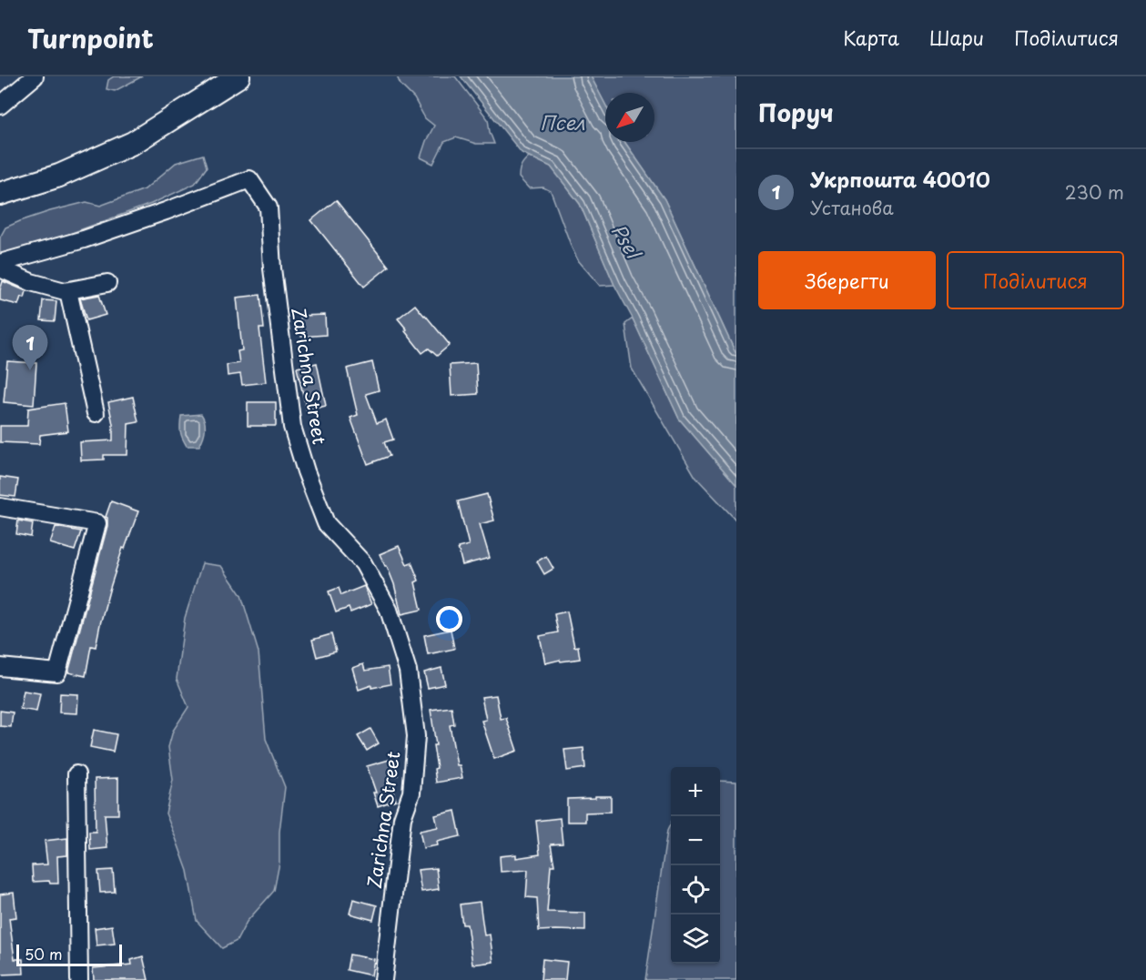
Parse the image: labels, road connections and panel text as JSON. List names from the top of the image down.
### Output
{
  "streets": {
    "street": ["Zarichna Street"]
  },
  "water": ["Псел", "Psel"],
  "scale_bar": "50 m",
  "north": "bottom left",
  "page": {
    "header": "Turnpoint",
    "nav": ["Карта", "Шари", "Поділитися"],
    "heading": "Поруч",
    "list": [
      {
        "mark": "1",
        "name": "Укрпошта 40010",
        "note": "Установа",
        "value": "230 m"
      }
    ],
    "buttons": ["Зберегти", "Поділитися"],
    "pins": "1",
    "map_buttons": ["+", "−"],
    "scale": "50 m"
  }
}
